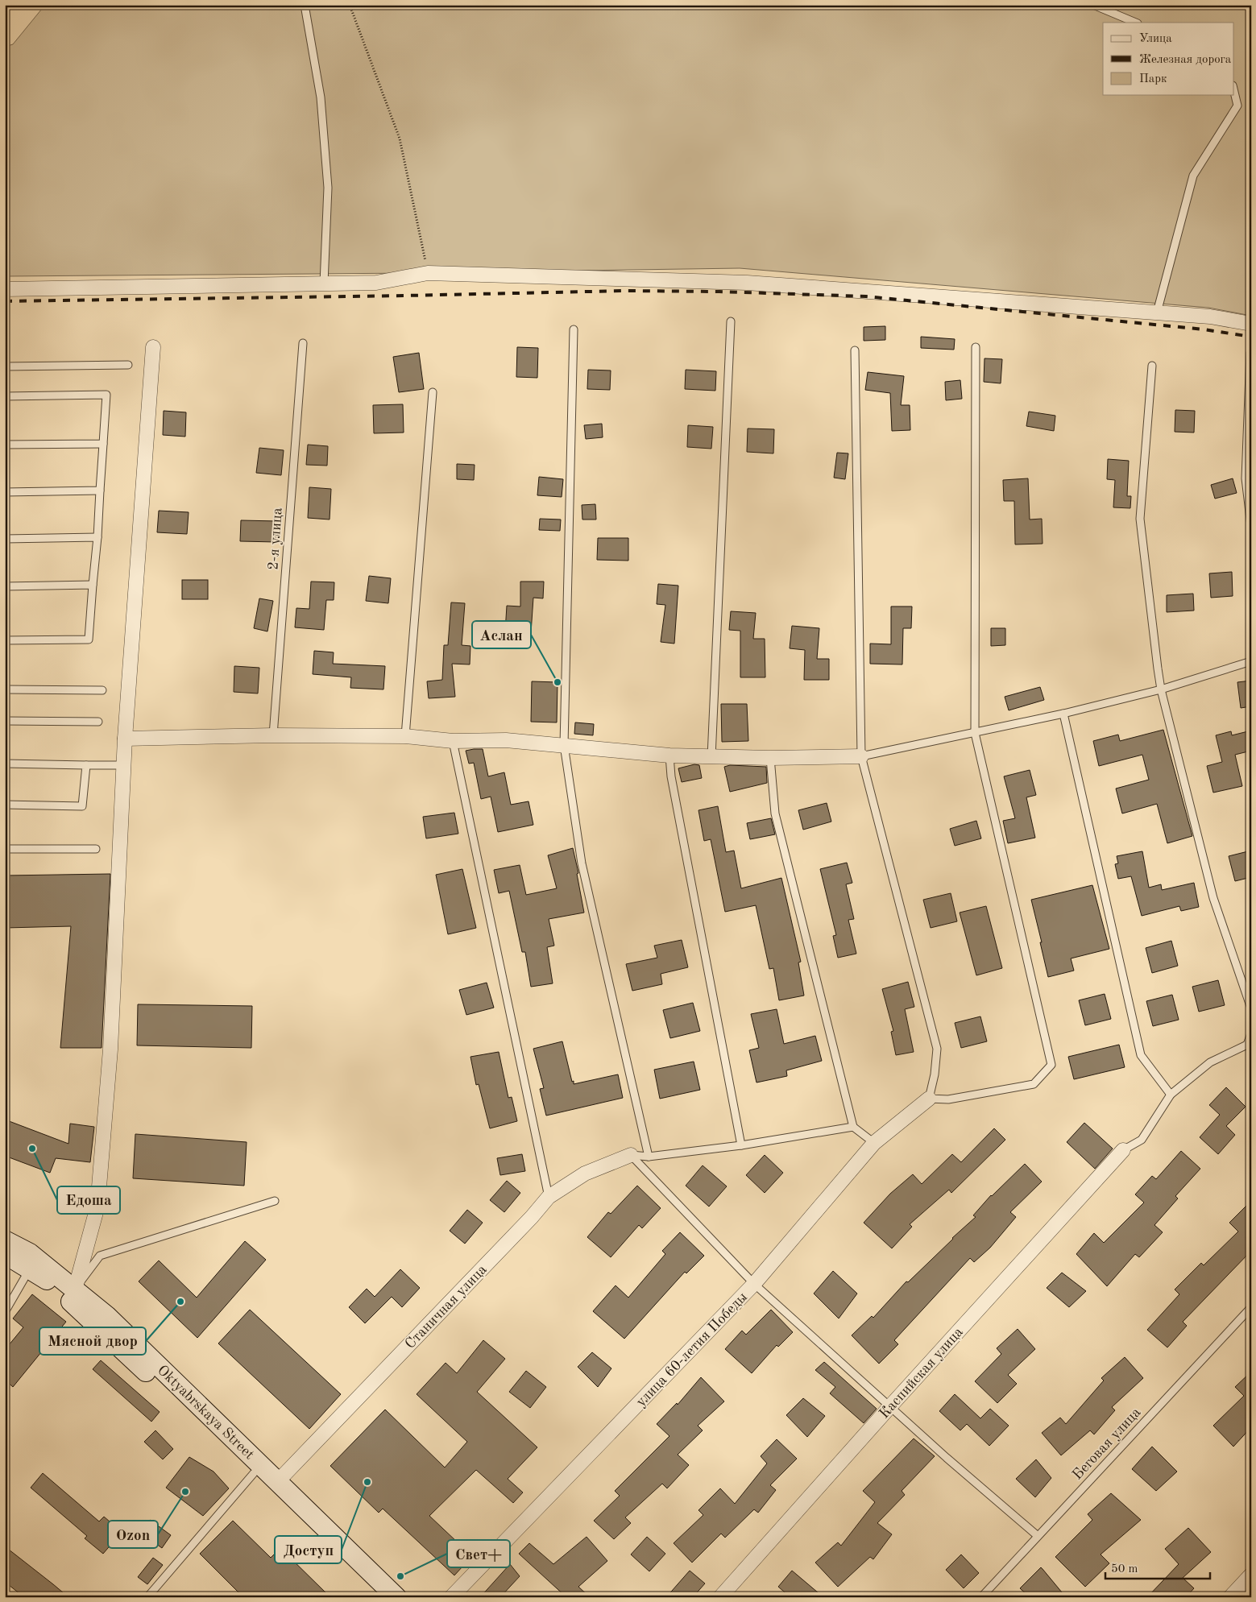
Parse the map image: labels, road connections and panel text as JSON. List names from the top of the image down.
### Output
{
  "streets": {
    "main road": ["Oktyabrskaya Street"],
    "street": ["Станичная улица", "улица 60-летия Победы", "Каспийская улица"],
    "lane": ["2-я улица", "Беговая улица"]
  },
  "crossings": [
    ["Станичная улица", "Oktyabrskaya Street"]
  ],
  "places": [
    "Аслан",
    "Едоша",
    "Мясной двор",
    "Доступ",
    "Ozon",
    "Свет+"
  ],
  "legend": ["Улица", "Железная дорога", "Парк"],
  "scale_bar": "50 m"
}
